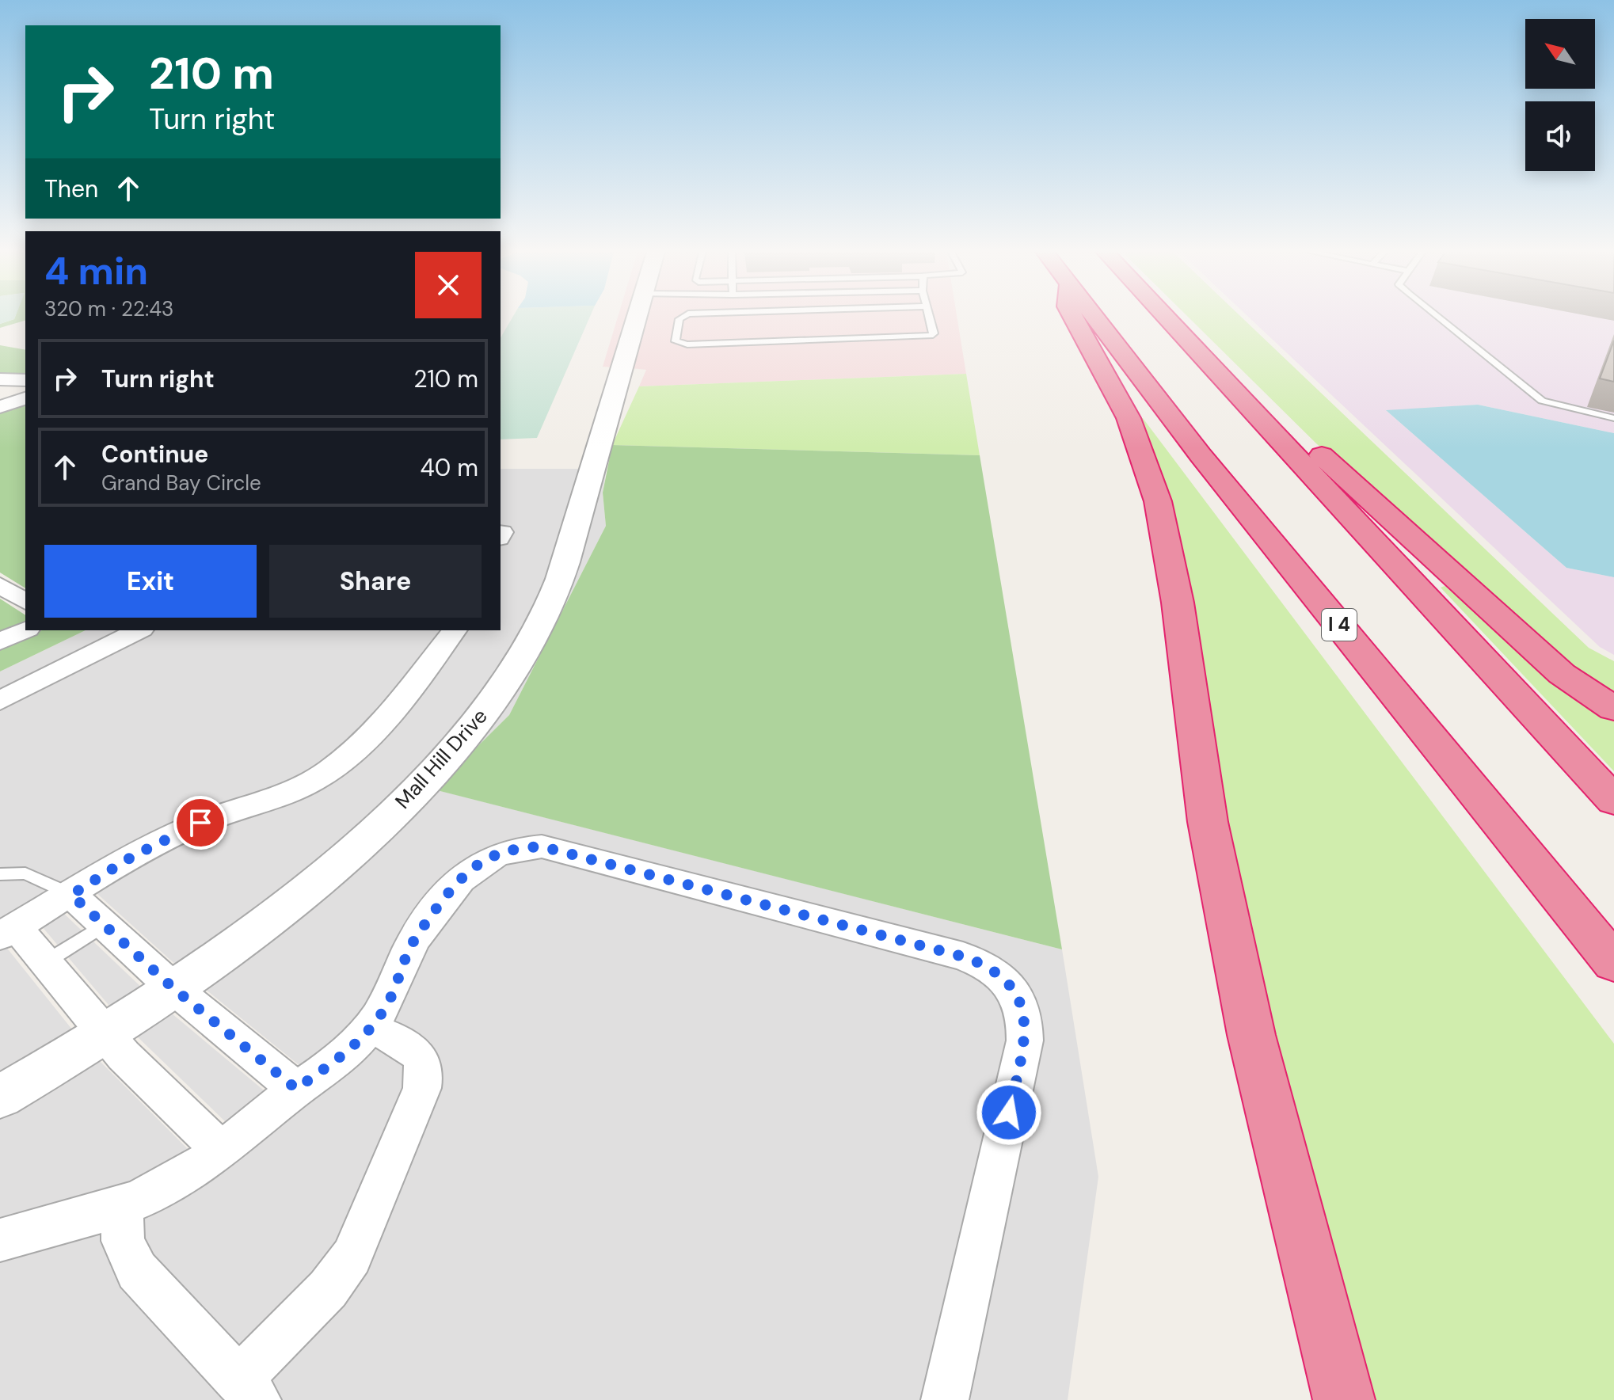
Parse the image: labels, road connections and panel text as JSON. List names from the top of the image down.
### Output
{
  "streets": {
    "highway": ["I 4"],
    "street": ["Mall Hill Drive"]
  },
  "north": "top left",
  "page": {
    "turn": ["210 m", "Turn right"],
    "then": "Then",
    "heading": ["4 min", "320 m · 22:43"],
    "list": [
      {
        "name": "Turn right",
        "value": "210 m"
      },
      {
        "name": "Continue",
        "note": "Grand Bay Circle",
        "value": "40 m"
      }
    ],
    "buttons": ["Exit", "Share"]
  }
}
